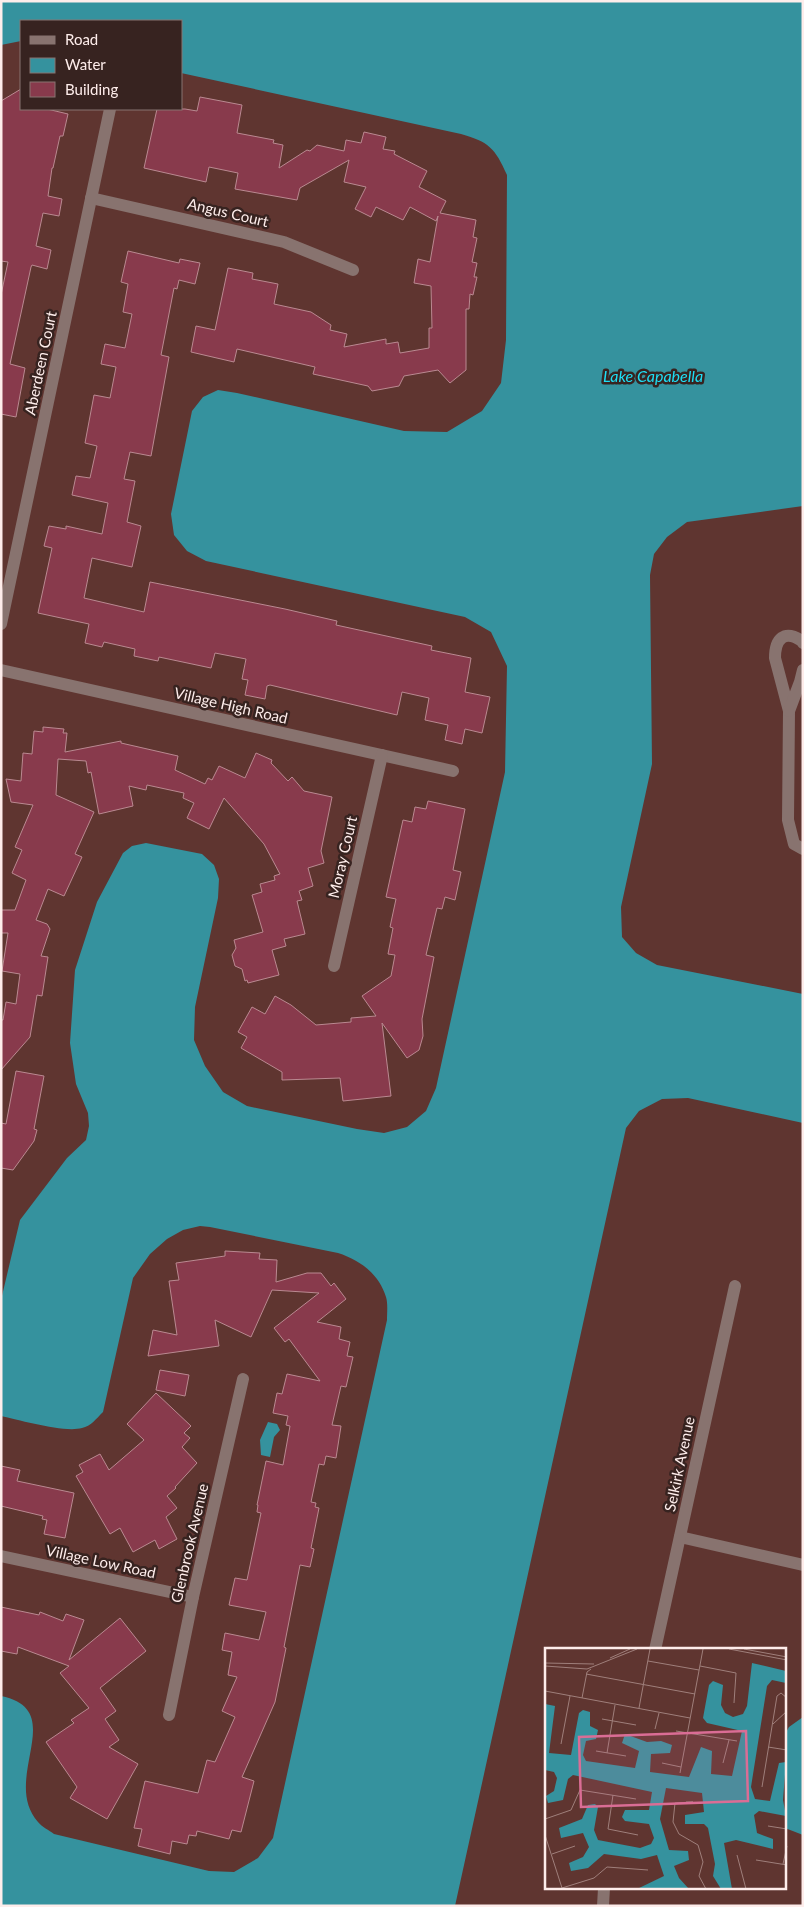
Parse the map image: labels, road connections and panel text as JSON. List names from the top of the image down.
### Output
{
  "streets": {
    "street": [
      "Angus Court",
      "Aberdeen Court",
      "Village High Road",
      "Moray Court",
      "Selkirk Avenue",
      "Glenbrook Avenue",
      "Village Low Road"
    ]
  },
  "crossings": [
    ["Angus Court", "Aberdeen Court"],
    ["Village High Road", "Moray Court"],
    ["Glenbrook Avenue", "Village Low Road"]
  ],
  "water": ["Lake Capabella"],
  "legend": ["Road", "Water", "Building"]
}
